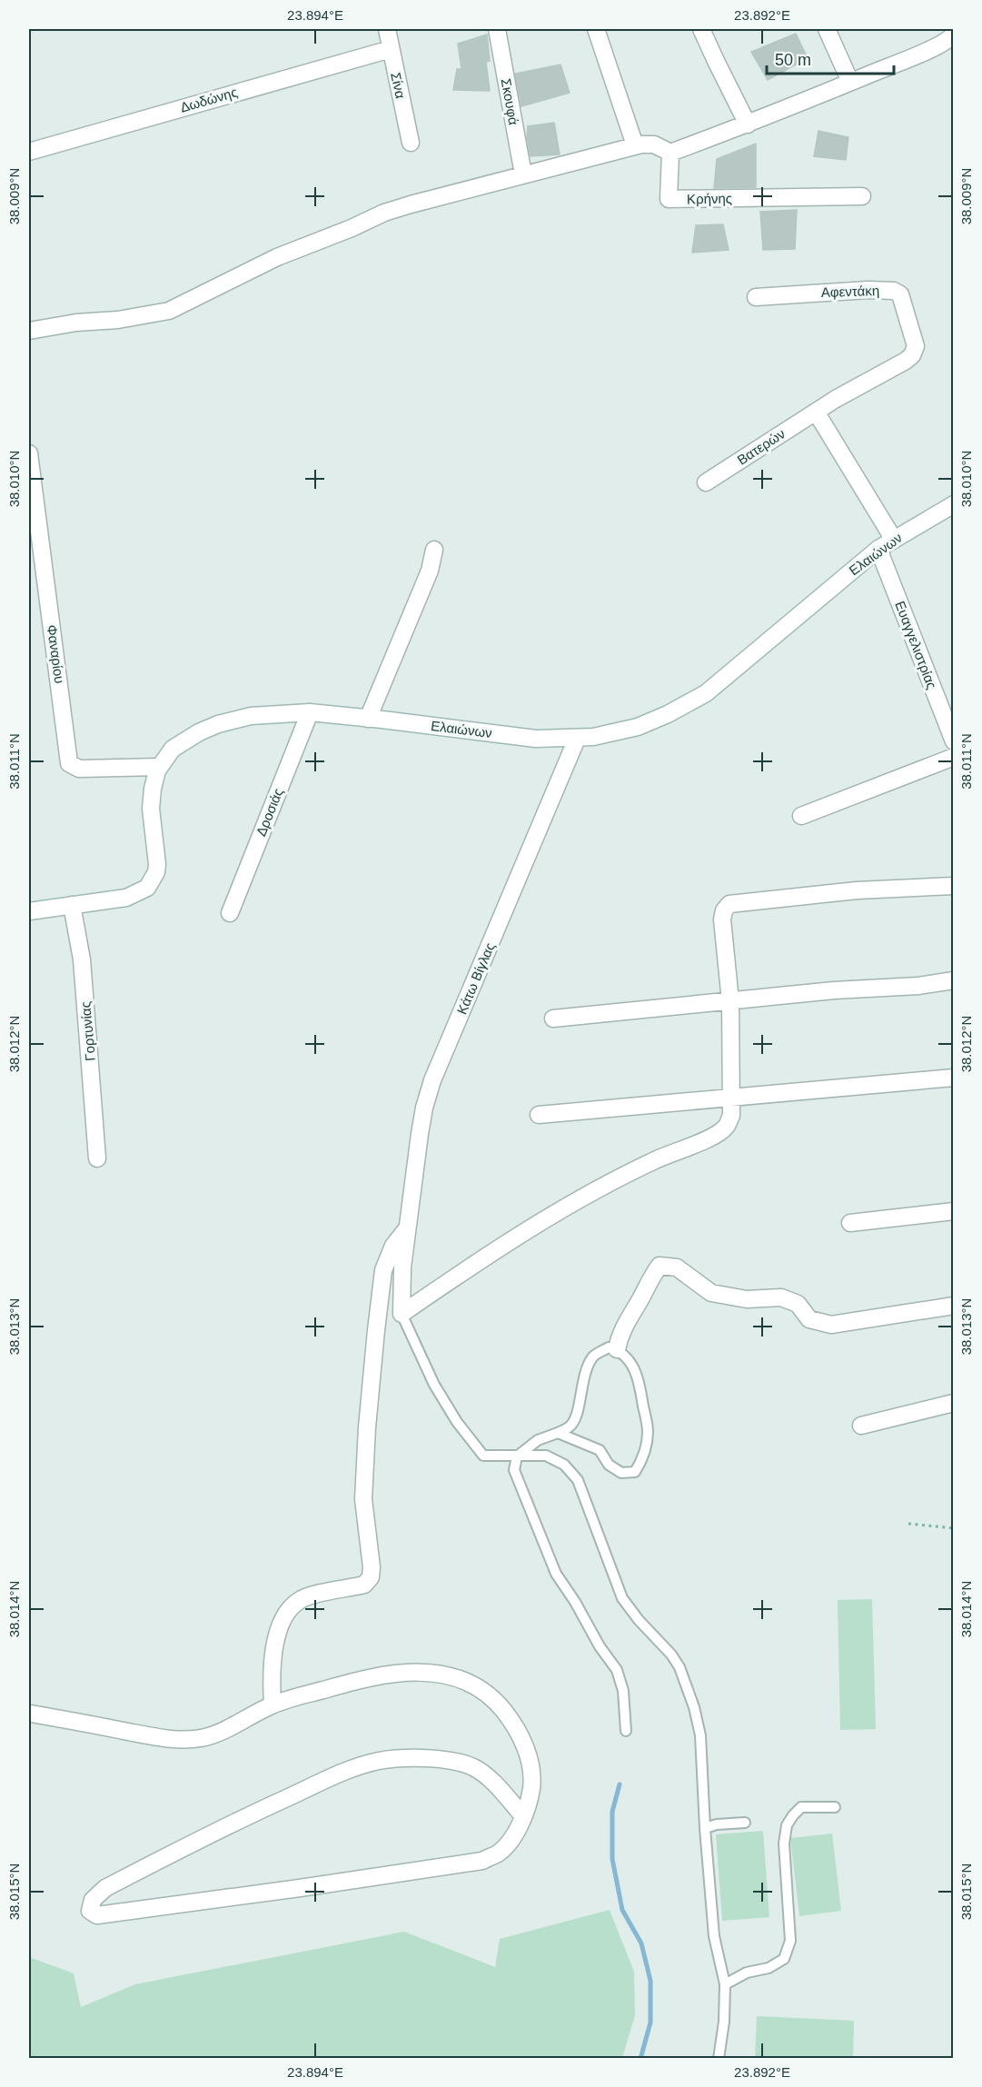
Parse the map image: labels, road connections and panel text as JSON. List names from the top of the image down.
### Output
{
  "streets": {
    "street": [
      "Σίνα",
      "Δωδώνης",
      "Σκουφά",
      "Κρήνης",
      "Αφεντάκη",
      "Βατερών",
      "Ελαιώνων",
      "Ευαγγελιστρίας",
      "Φαναρίου",
      "Δροσιάς",
      "Κάτω Βίγλας",
      "Γορτυνίας"
    ]
  },
  "crossings": [
    ["Σίνα", "Δωδώνης"],
    ["Αφεντάκη", "Βατερών"],
    ["Ελαιώνων", "Ευαγγελιστρίας"],
    ["Ελαιώνων", "Φαναρίου"],
    ["Ελαιώνων", "Δροσιάς"],
    ["Ελαιώνων", "Κάτω Βίγλας"],
    ["Ελαιώνων", "Γορτυνίας"]
  ],
  "scale_bar": "50 m",
  "coordinates": [
    "23.894°E",
    "23.892°E",
    "38.009°N",
    "38.010°N",
    "38.011°N",
    "38.012°N",
    "38.013°N",
    "38.014°N",
    "38.015°N"
  ]
}
